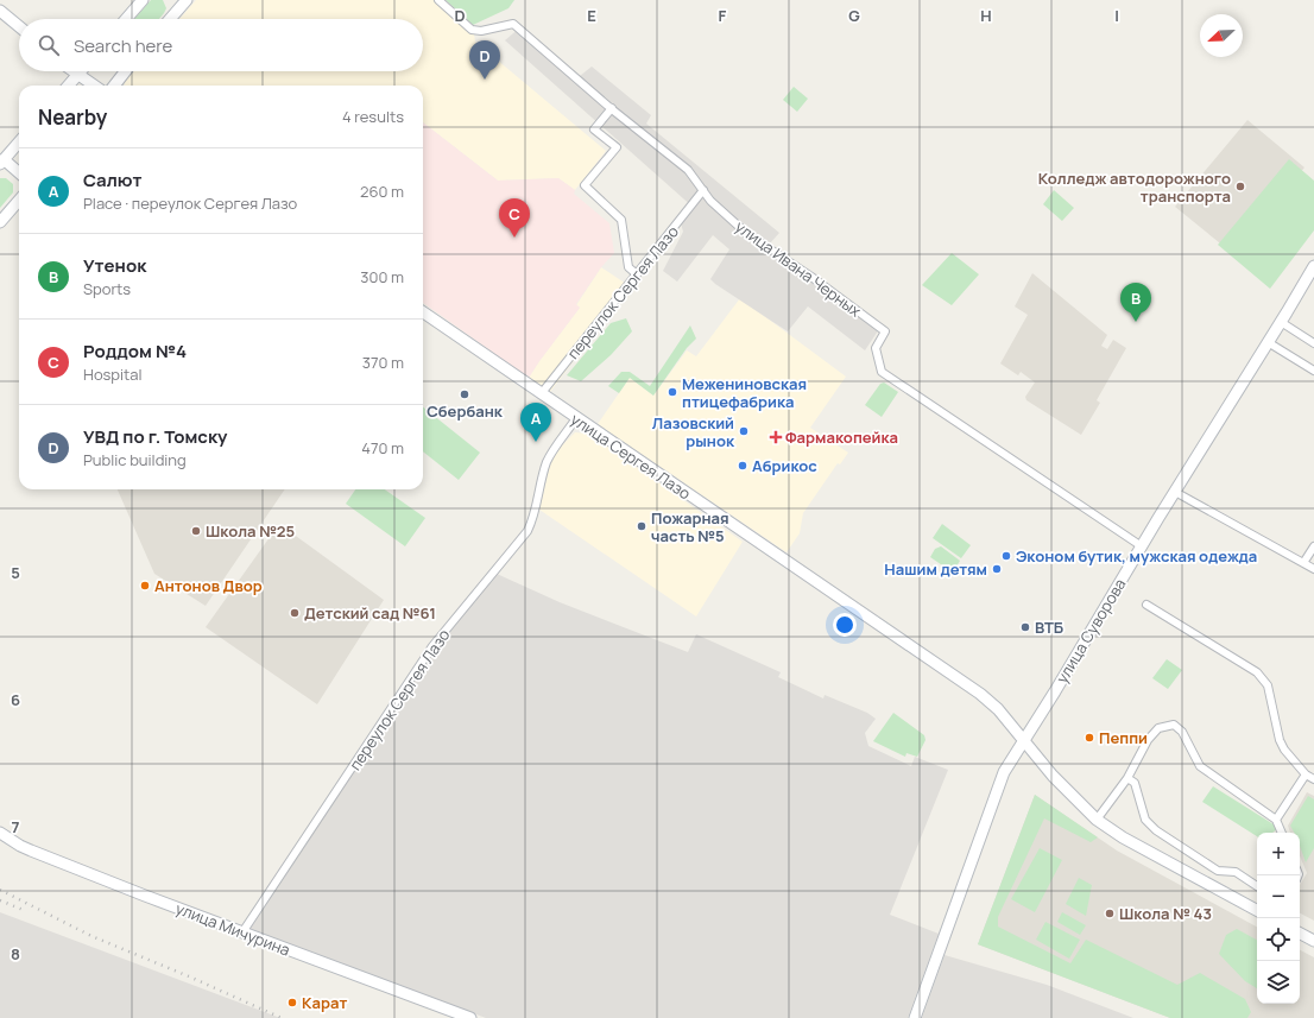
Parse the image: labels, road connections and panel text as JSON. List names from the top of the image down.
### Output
{
  "streets": {
    "street": [
      "улица Ивана Черных",
      "переулок Сергея Лазо",
      "улица Сергея Лазо",
      "улица Суворова",
      "улица Мичурина"
    ]
  },
  "crossings": [
    ["улица Ивана Черных", "переулок Сергея Лазо"],
    ["улица Ивана Черных", "улица Суворова"],
    ["переулок Сергея Лазо", "улица Сергея Лазо"],
    ["переулок Сергея Лазо", "улица Мичурина"],
    ["улица Сергея Лазо", "улица Суворова"]
  ],
  "places": {
    "other": [
      "Колледж автодорожного транспорта",
      "Межениновская птицефабрика",
      "Сбербанк",
      "Лазовский рынок",
      "Абрикос",
      "Пожарная часть №5",
      "Школа №25",
      "Эконом бутик, мужская одежда",
      "Нашим детям",
      "Антонов Двор",
      "Детский сад №61",
      "ВТБ",
      "Пеппи",
      "Школа № 43",
      "Карат"
    ],
    "health": ["Фармакопейка"]
  },
  "north": "bottom left",
  "page": {
    "search": "Search here",
    "pins": [
      "D",
      "C",
      "B",
      "A"
    ],
    "heading": ["Nearby", "4 results"],
    "list": [
      {
        "mark": "A",
        "name": "Салют",
        "note": "Place · переулок Сергея Лазо",
        "value": "260 m"
      },
      {
        "mark": "B",
        "name": "Утенок",
        "note": "Sports",
        "value": "300 m"
      },
      {
        "mark": "C",
        "name": "Роддом №4",
        "note": "Hospital",
        "value": "370 m"
      },
      {
        "mark": "D",
        "name": "УВД по г. Томску",
        "note": "Public building",
        "value": "470 m"
      }
    ],
    "map_buttons": ["+", "−"]
  },
  "grid": {
    "columns": [
      "D",
      "E",
      "F",
      "G",
      "H",
      "I"
    ],
    "rows": [
      "5",
      "6",
      "7",
      "8"
    ]
  }
}
